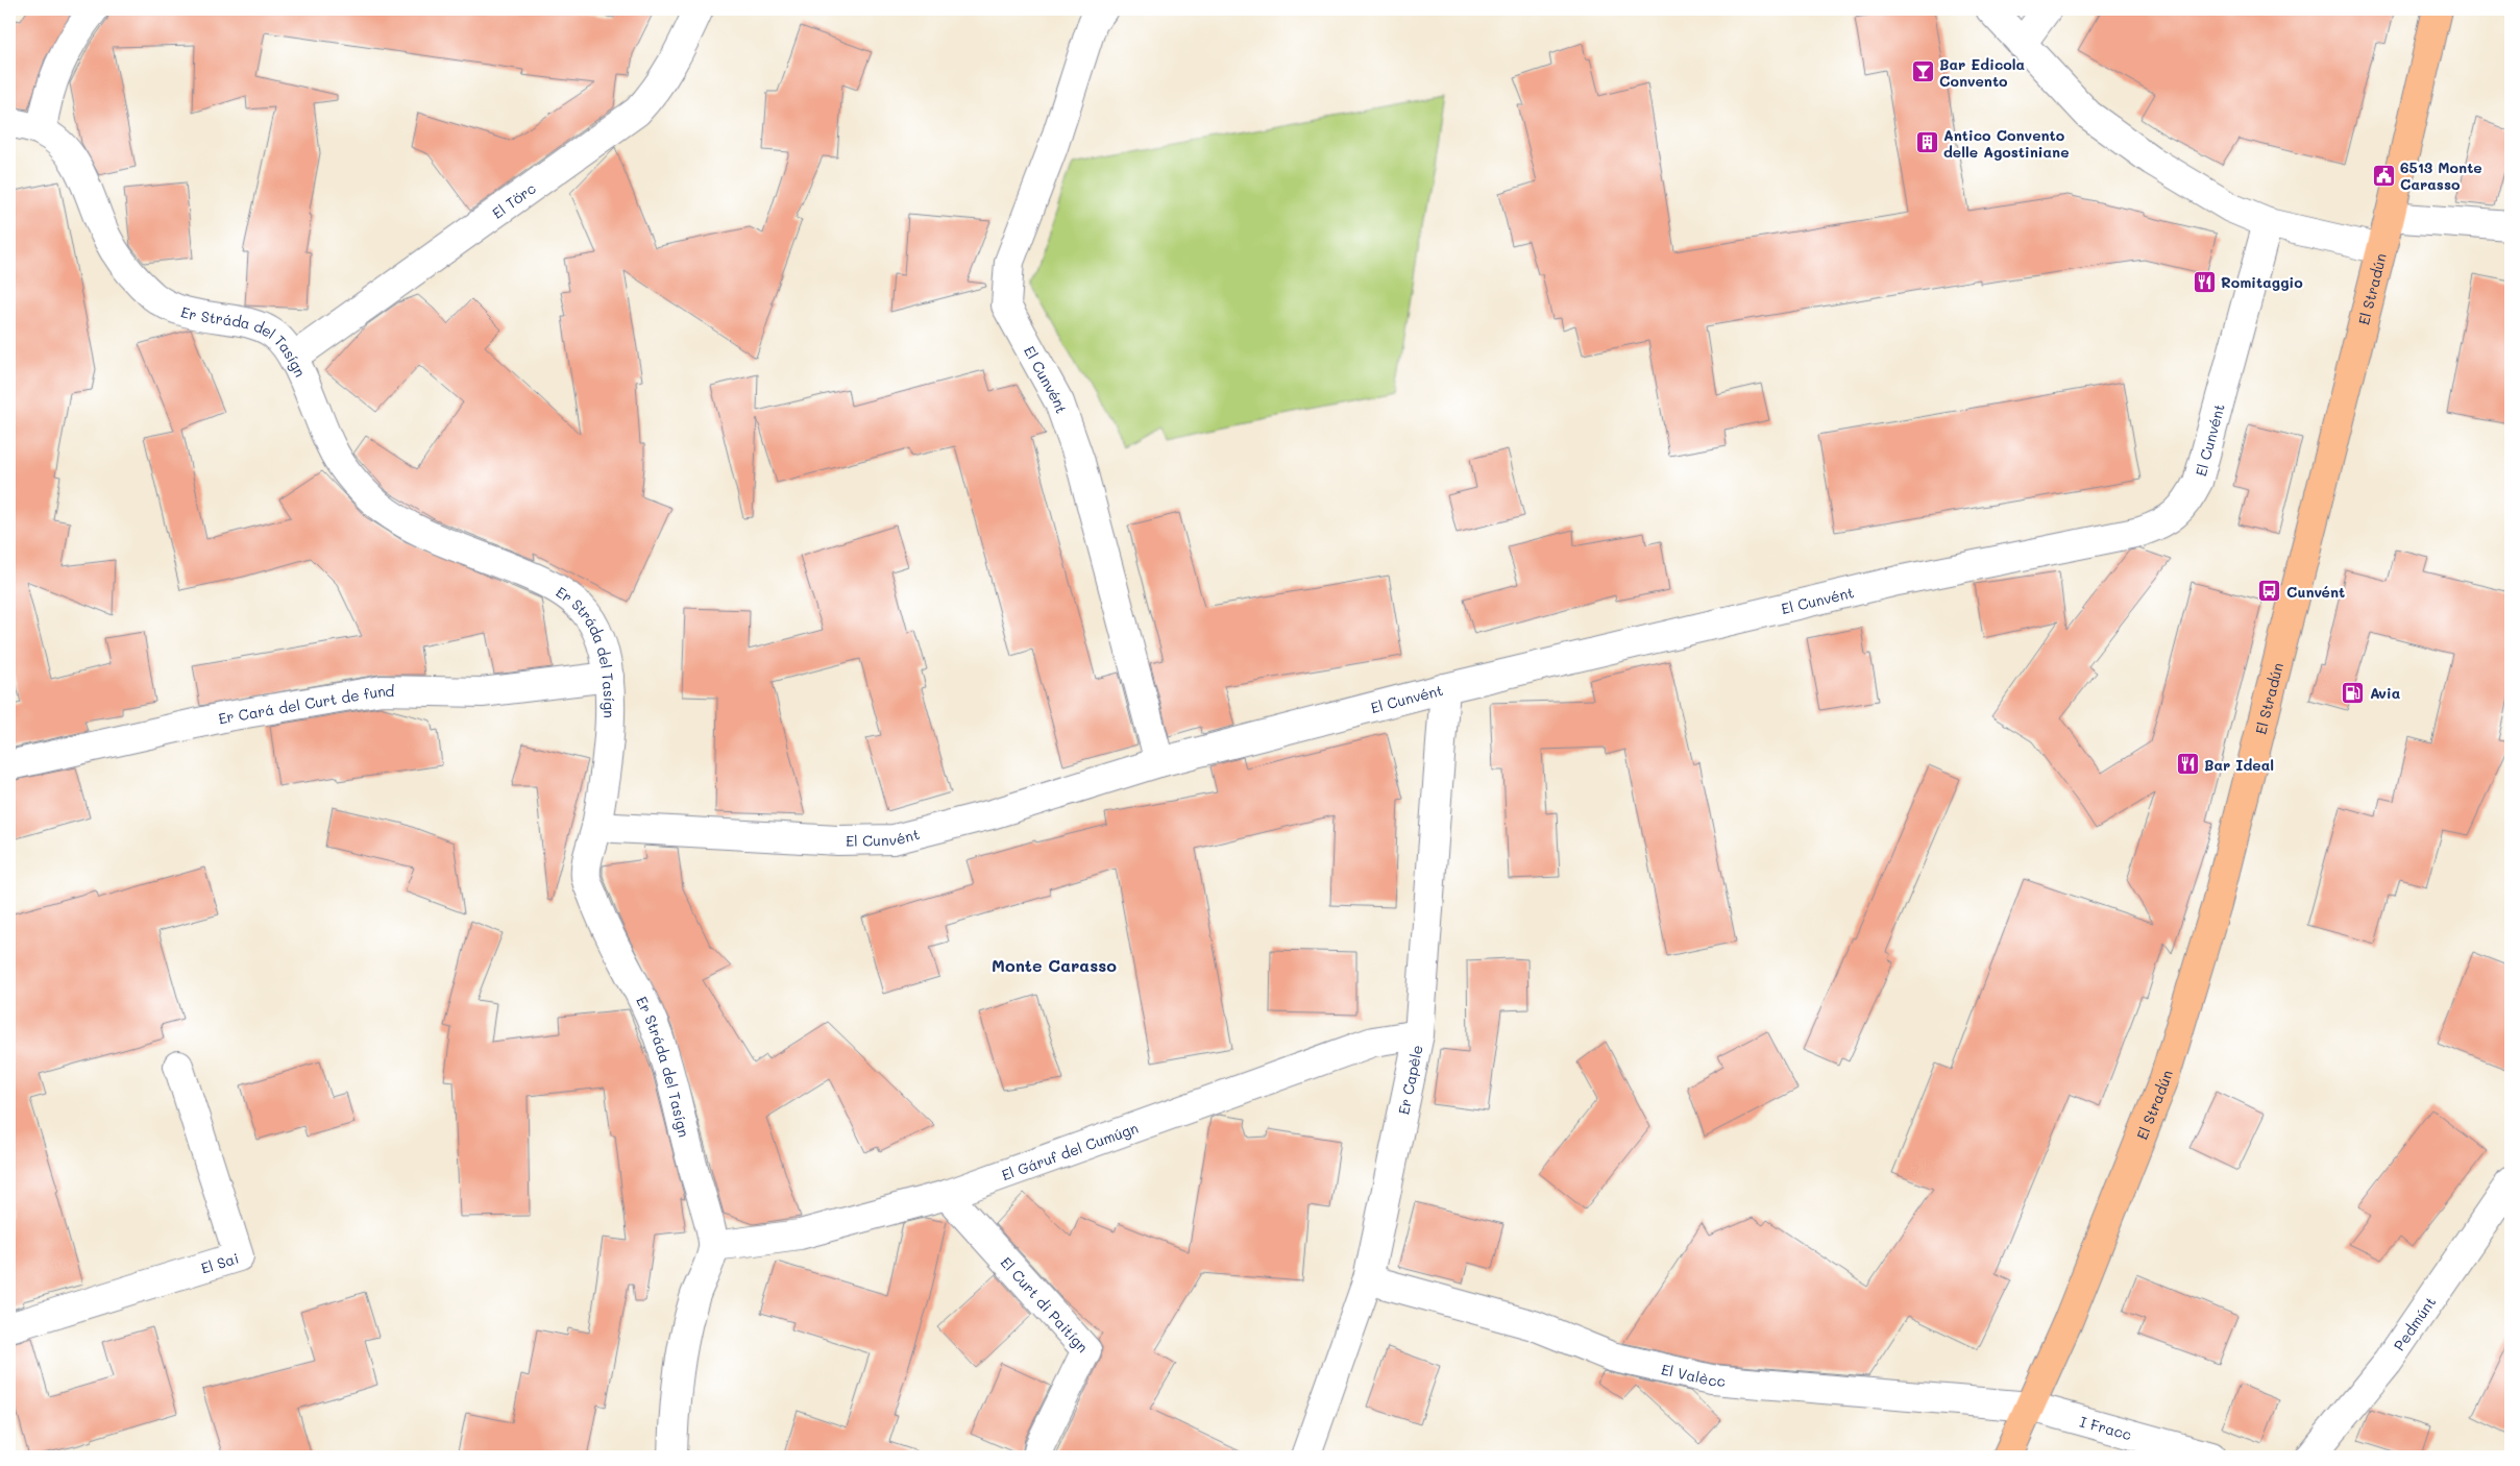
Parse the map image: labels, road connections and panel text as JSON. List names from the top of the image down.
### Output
{
  "streets": {
    "main road": ["El Stradún"],
    "street": [
      "El Törc",
      "Er Stráda del Tasígn",
      "El Cunvént",
      "Er Cará del Curt de fund",
      "Er Capèle",
      "El Gáruf del Cumúgn",
      "El Sai",
      "El Curt di Paitígn",
      "Pedmúnt",
      "El Valècc",
      "I Fracc"
    ]
  },
  "crossings": [
    ["El Törc", "Er Stráda del Tasígn"],
    ["El Stradún", "El Valècc"],
    ["El Stradún", "I Fracc"],
    ["Er Stráda del Tasígn", "El Cunvént"],
    ["Er Stráda del Tasígn", "Er Cará del Curt de fund"],
    ["Er Stráda del Tasígn", "El Gáruf del Cumúgn"],
    ["El Cunvént", "Er Capèle"],
    ["Er Capèle", "El Gáruf del Cumúgn"],
    ["Er Capèle", "El Valècc"],
    ["El Gáruf del Cumúgn", "El Curt di Paitígn"],
    ["El Valècc", "I Fracc"]
  ],
  "districts": ["Monte Carasso"],
  "places": {
    "bar": ["Bar Edicola Convento"],
    "building": ["Antico Convento delle Agostiniane"],
    "public building": ["6513 Monte Carasso"],
    "restaurant": ["Romitaggio", "Bar Ideal"],
    "bus stop": ["Cunvént"],
    "fuel station": ["Avia"]
  }
}
